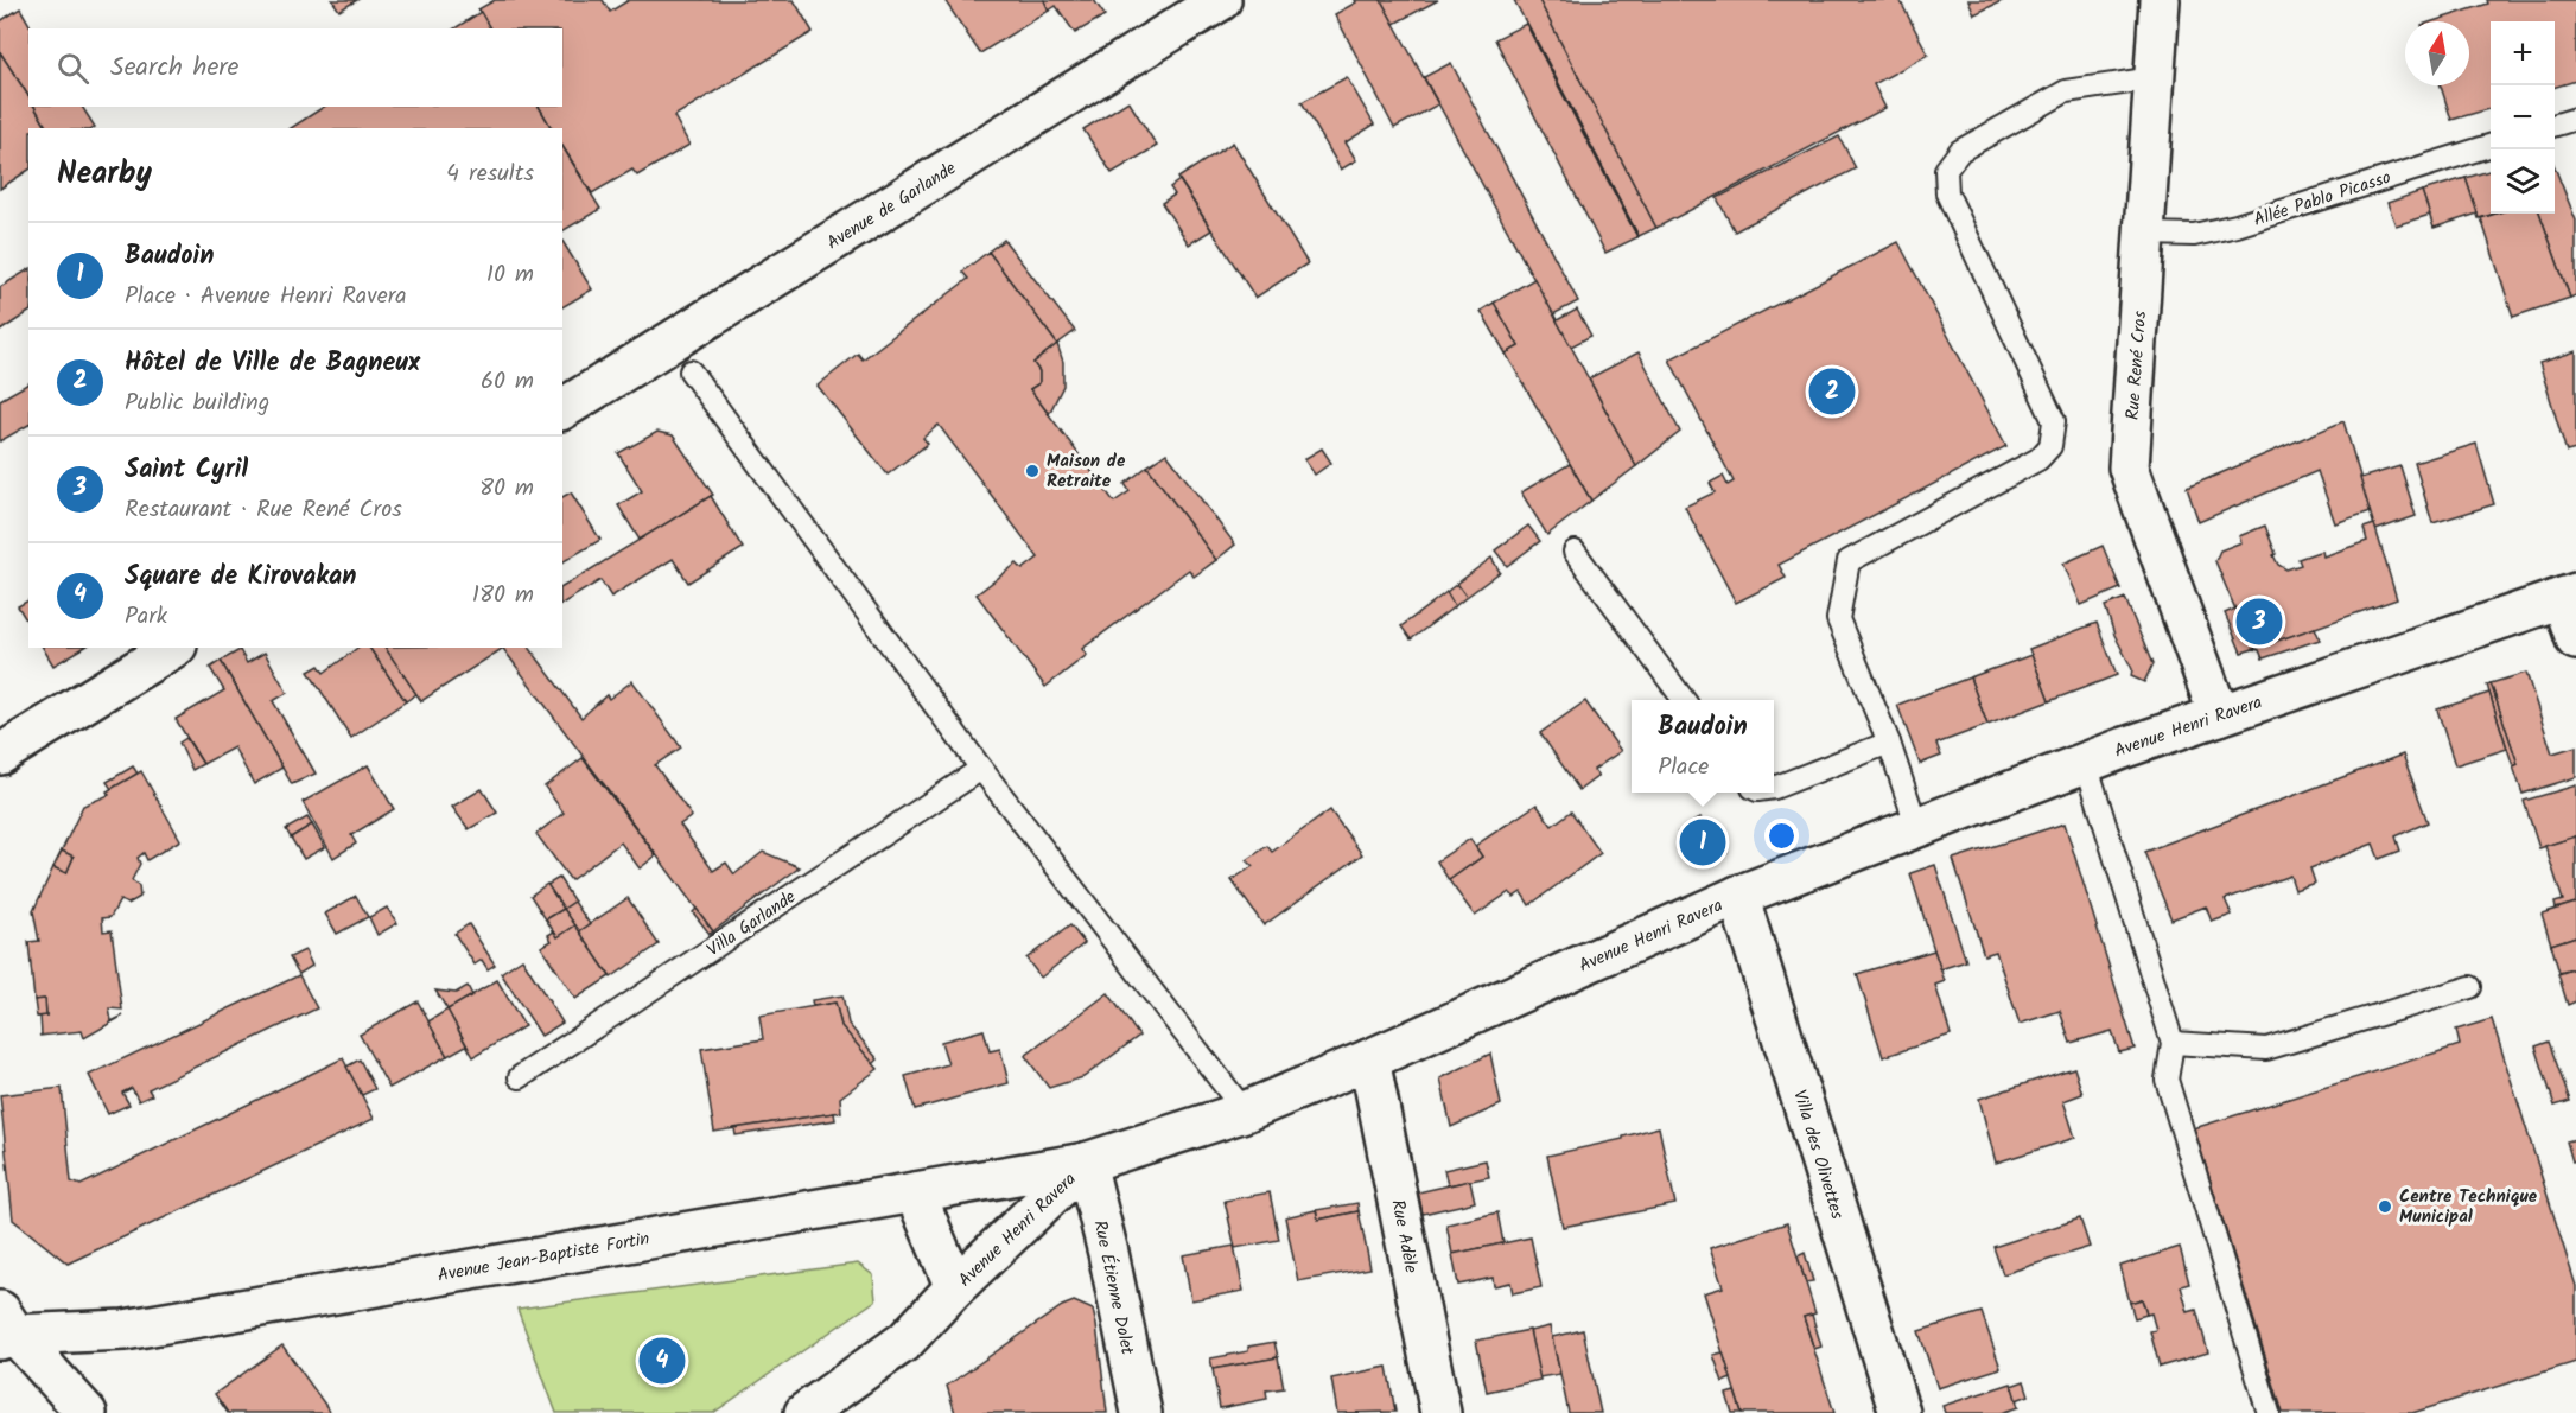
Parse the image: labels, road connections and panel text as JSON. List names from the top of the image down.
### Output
{
  "streets": {
    "street": [
      "Avenue de Garlande",
      "Rue René Cros",
      "Avenue Henri Ravera",
      "Villa des Olivettes",
      "Rue Adèle",
      "Avenue Jean-Baptiste Fortin",
      "Rue Étienne Dolet"
    ],
    "lane": ["Allée Pablo Picasso", "Villa Garlande"]
  },
  "crossings": [
    ["Allée Pablo Picasso", "Rue René Cros"],
    ["Rue René Cros", "Avenue Henri Ravera"],
    ["Avenue Henri Ravera", "Villa des Olivettes"],
    ["Avenue Henri Ravera", "Rue Adèle"],
    ["Avenue Henri Ravera", "Avenue Jean-Baptiste Fortin"],
    ["Avenue Henri Ravera", "Rue Étienne Dolet"],
    ["Avenue Jean-Baptiste Fortin", "Rue Étienne Dolet"]
  ],
  "places": ["Maison de Retraite", "Centre Technique Municipal"],
  "north": "top",
  "page": {
    "map_buttons": ["+", "−"],
    "search": "Search here",
    "heading": ["Nearby", "4 results"],
    "list": [
      {
        "mark": "1",
        "name": "Baudoin",
        "note": "Place · Avenue Henri Ravera",
        "value": "10 m"
      },
      {
        "mark": "2",
        "name": "Hôtel de Ville de Bagneux",
        "note": "Public building",
        "value": "60 m"
      },
      {
        "mark": "3",
        "name": "Saint Cyril",
        "note": "Restaurant · Rue René Cros",
        "value": "80 m"
      },
      {
        "mark": "4",
        "name": "Square de Kirovakan",
        "note": "Park",
        "value": "180 m"
      }
    ],
    "pins": [
      "2",
      "3",
      "1",
      "4"
    ],
    "popup": ["Baudoin", "Place"]
  }
}
